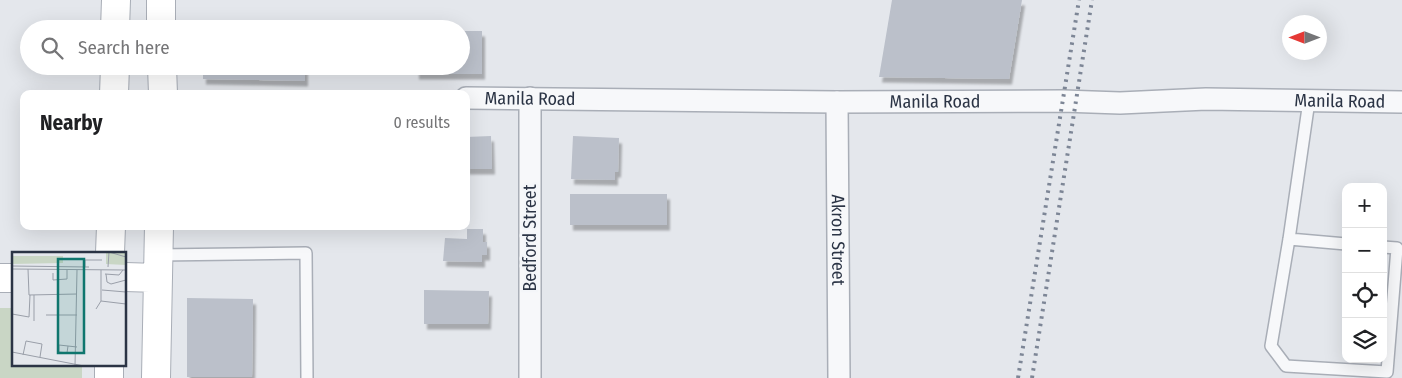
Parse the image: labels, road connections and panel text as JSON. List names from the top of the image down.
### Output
{
  "streets": {
    "street": ["Manila Road", "Bedford Street", "Akron Street"]
  },
  "crossings": [
    ["Manila Road", "Bedford Street"],
    ["Manila Road", "Akron Street"]
  ],
  "north": "left",
  "page": {
    "search": "Search here",
    "heading": ["Nearby", "0 results"],
    "map_buttons": ["+", "−"]
  }
}
